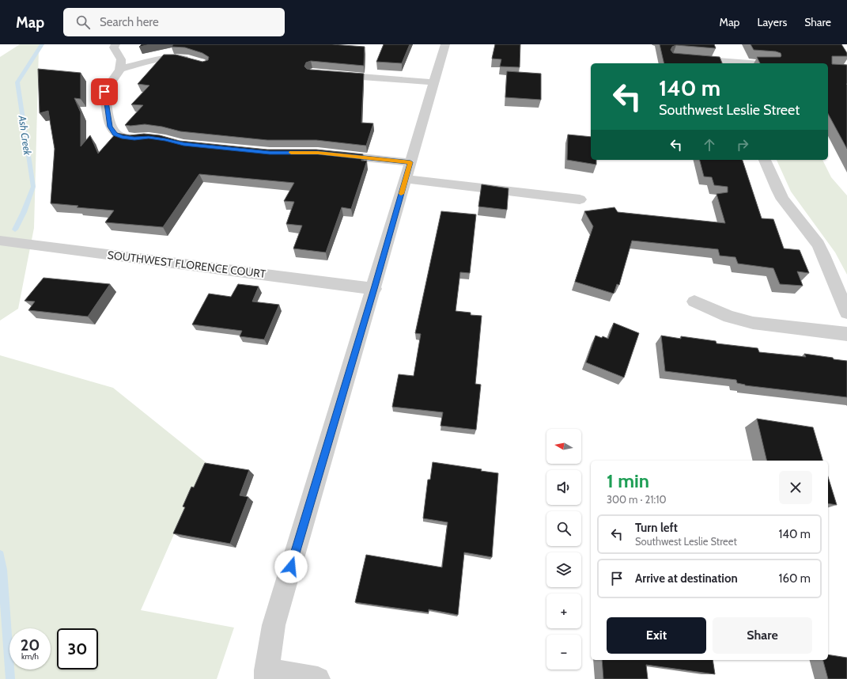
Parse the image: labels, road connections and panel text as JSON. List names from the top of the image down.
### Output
{
  "streets": {
    "street": ["SOUTHWEST FLORENCE COURT"]
  },
  "water": ["Ash Creek"],
  "north": "left",
  "page": {
    "header": "Map",
    "search": "Search here",
    "nav": ["Map", "Layers", "Share"],
    "turn": ["140 m", "Southwest Leslie Street"],
    "map_buttons": ["+", "−"],
    "heading": ["1 min", "300 m · 21:10"],
    "list": [
      {
        "name": "Turn left",
        "note": "Southwest Leslie Street",
        "value": "140 m"
      },
      {
        "name": "Arrive at destination",
        "value": "160 m"
      }
    ],
    "buttons": ["Exit", "Share"],
    "speed": "20 km/h",
    "limit": "30"
  }
}
